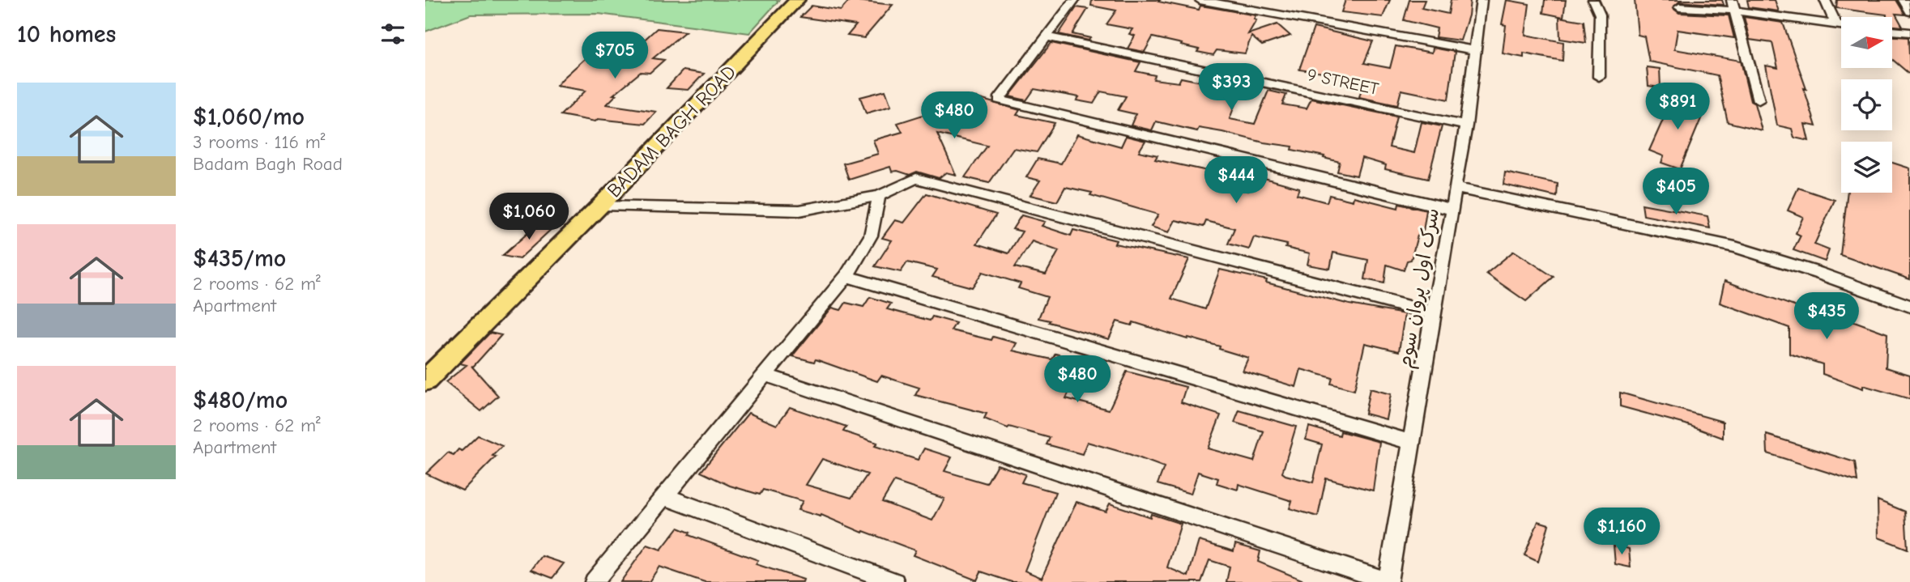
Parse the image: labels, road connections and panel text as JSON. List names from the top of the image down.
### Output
{
  "streets": {
    "main road": ["BADAM BAGH ROAD"],
    "street": ["9 STREET", "سرک اول پروان سوم"]
  },
  "crossings": [
    ["9 STREET", "سرک اول پروان سوم"]
  ],
  "north": "right",
  "page": {
    "heading": "10 homes",
    "price": [
      "$705",
      "$393",
      "$891",
      "$480",
      "$444",
      "$405",
      "$1,060",
      "$435",
      "$480",
      "$1,160"
    ],
    "list": [
      {
        "name": "$1,060/mo",
        "note": "3 rooms · 116 m² · Badam Bagh Road"
      },
      {
        "name": "$435/mo",
        "note": "2 rooms · 62 m² · Apartment"
      },
      {
        "name": "$480/mo",
        "note": "2 rooms · 62 m² · Apartment"
      }
    ]
  }
}
